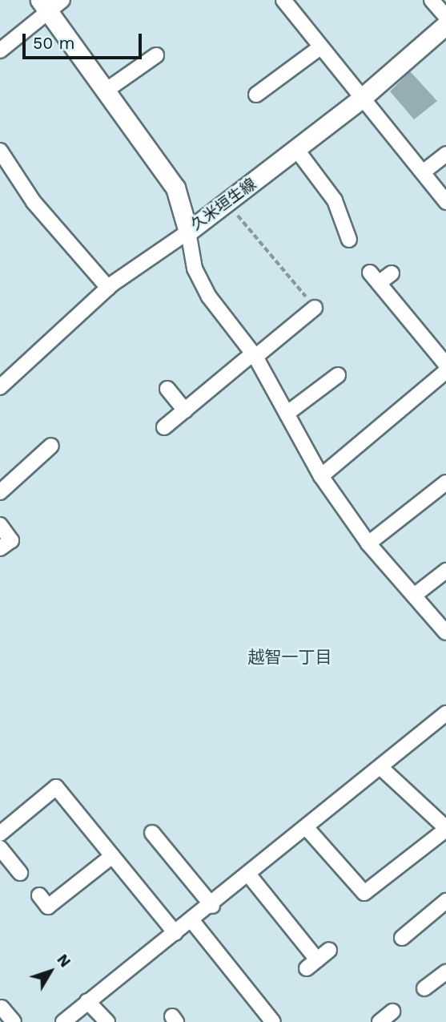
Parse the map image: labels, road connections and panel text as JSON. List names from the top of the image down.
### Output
{
  "streets": {
    "main road": ["久米垣生線"]
  },
  "districts": ["越智一丁目"],
  "scale_bar": "50 m",
  "north": "top right"
}
